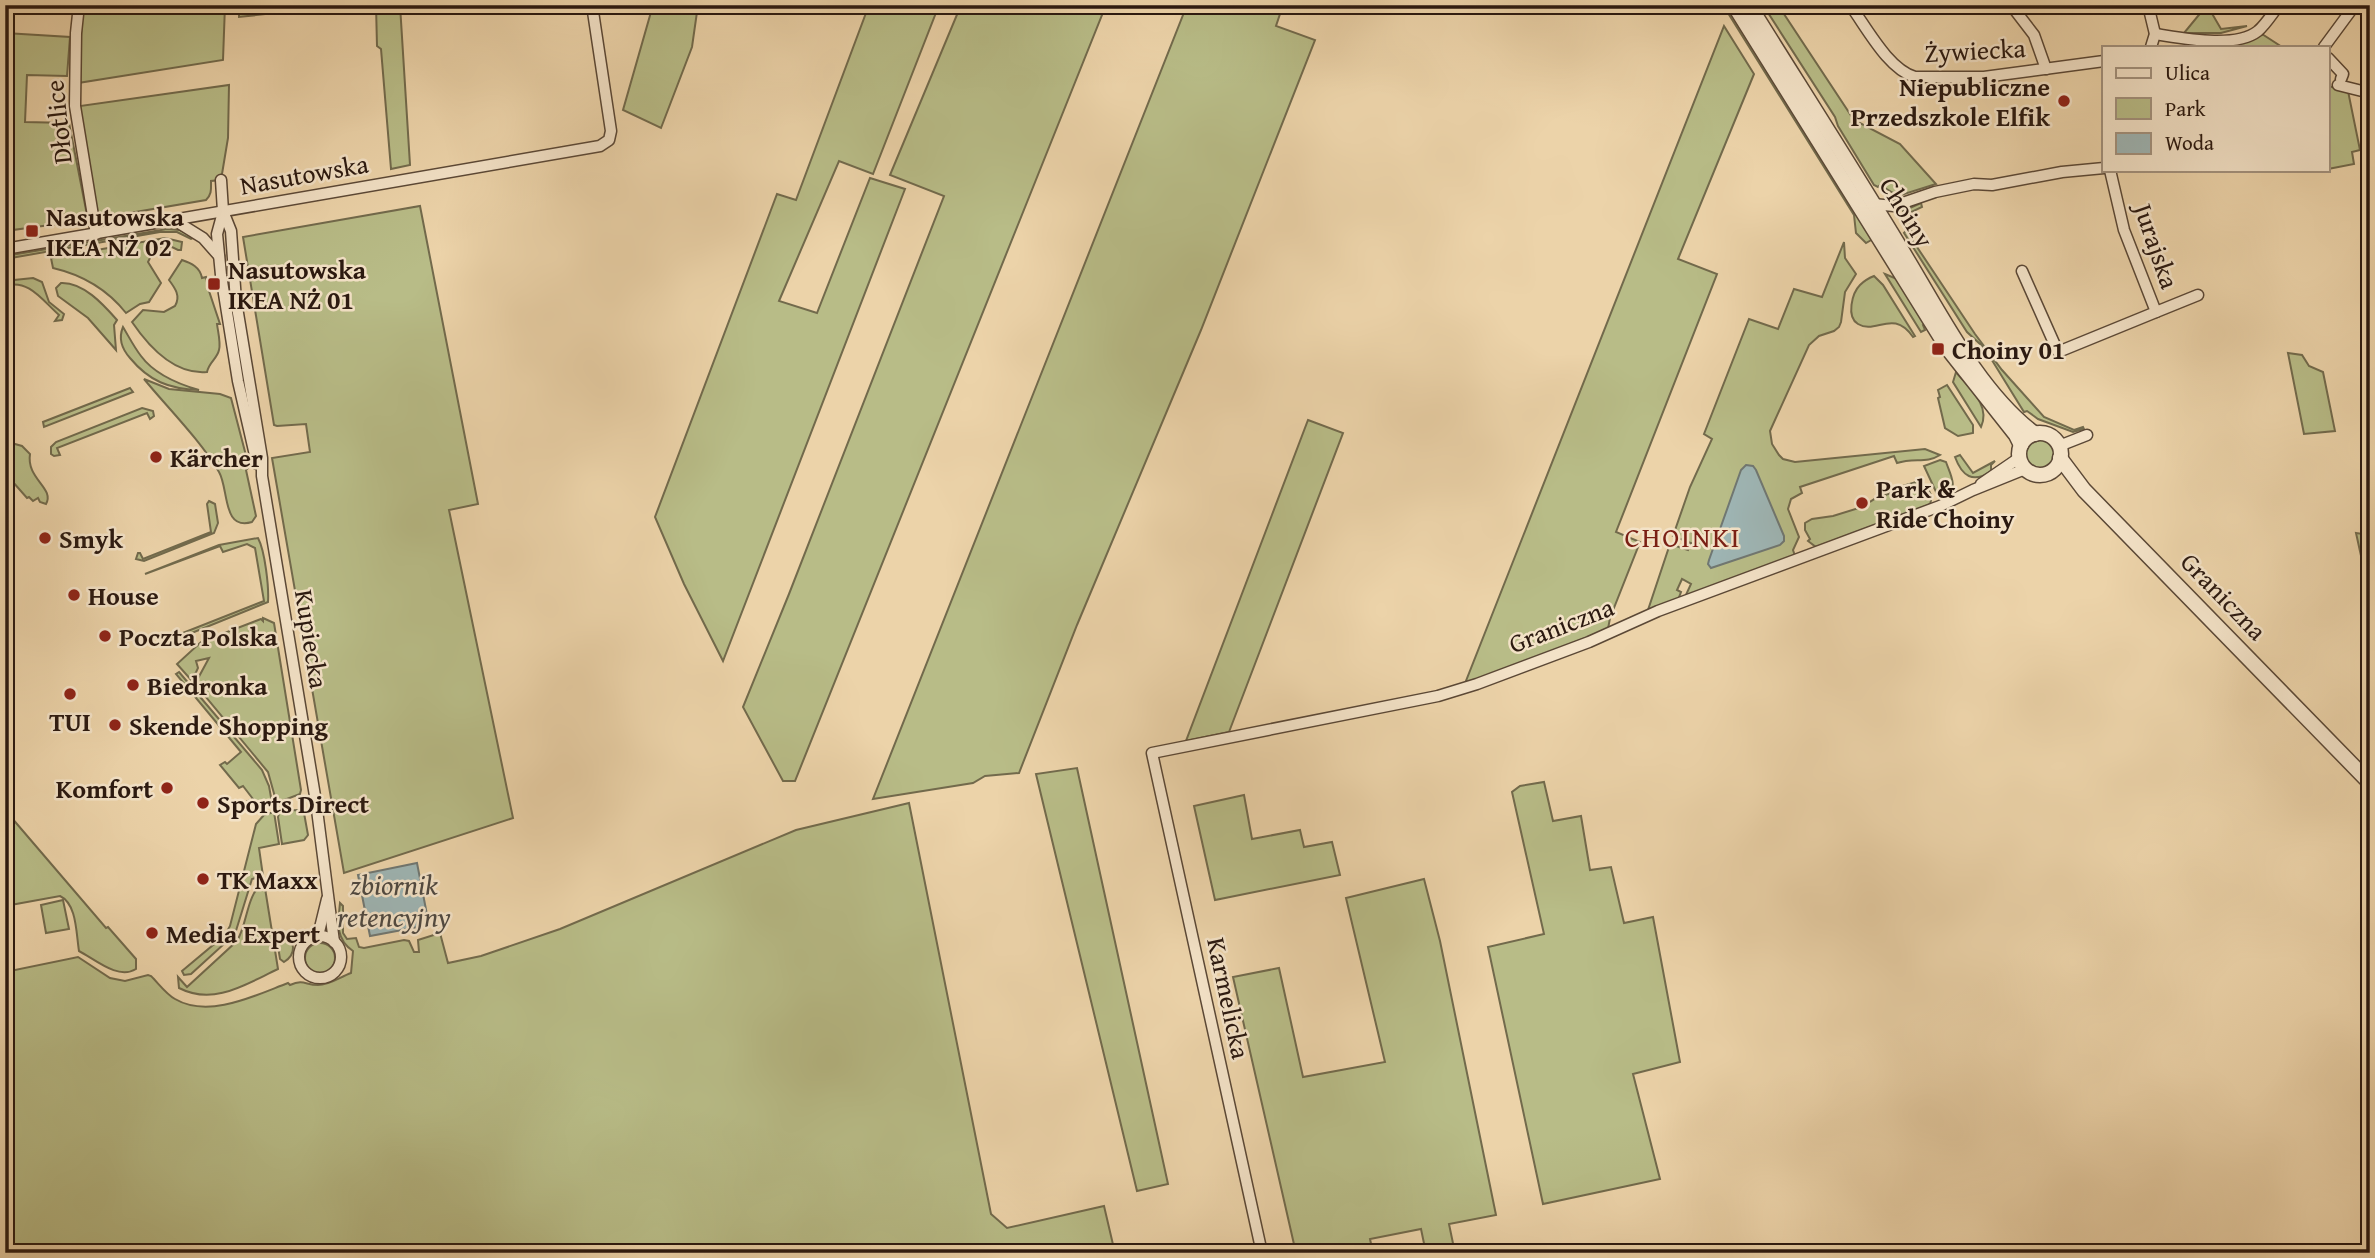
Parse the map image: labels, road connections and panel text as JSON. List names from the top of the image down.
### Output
{
  "streets": {
    "street": [
      "Żywiecka",
      "Dłotlice",
      "Nasutowska",
      "Choiny",
      "Jurajska",
      "Graniczna",
      "Kupiecka",
      "Karmelicka"
    ]
  },
  "crossings": [
    ["Dłotlice", "Nasutowska"],
    ["Nasutowska", "Kupiecka"],
    ["Choiny", "Graniczna"],
    ["Graniczna", "Karmelicka"]
  ],
  "districts": ["CHOINKI"],
  "water": ["zbiornik retencyjny"],
  "places": {
    "other": [
      "Niepubliczne Przedszkole Elfik",
      "Kärcher",
      "Park & Ride Choiny",
      "Smyk",
      "House",
      "Poczta Polska",
      "Biedronka",
      "TUI",
      "Skende Shopping",
      "Komfort",
      "Sports Direct",
      "TK Maxx",
      "Media Expert"
    ],
    "transit": ["Nasutowska IKEA NŻ 02", "Nasutowska IKEA NŻ 01", "Choiny 01"]
  },
  "legend": ["Ulica", "Park", "Woda"]
}
